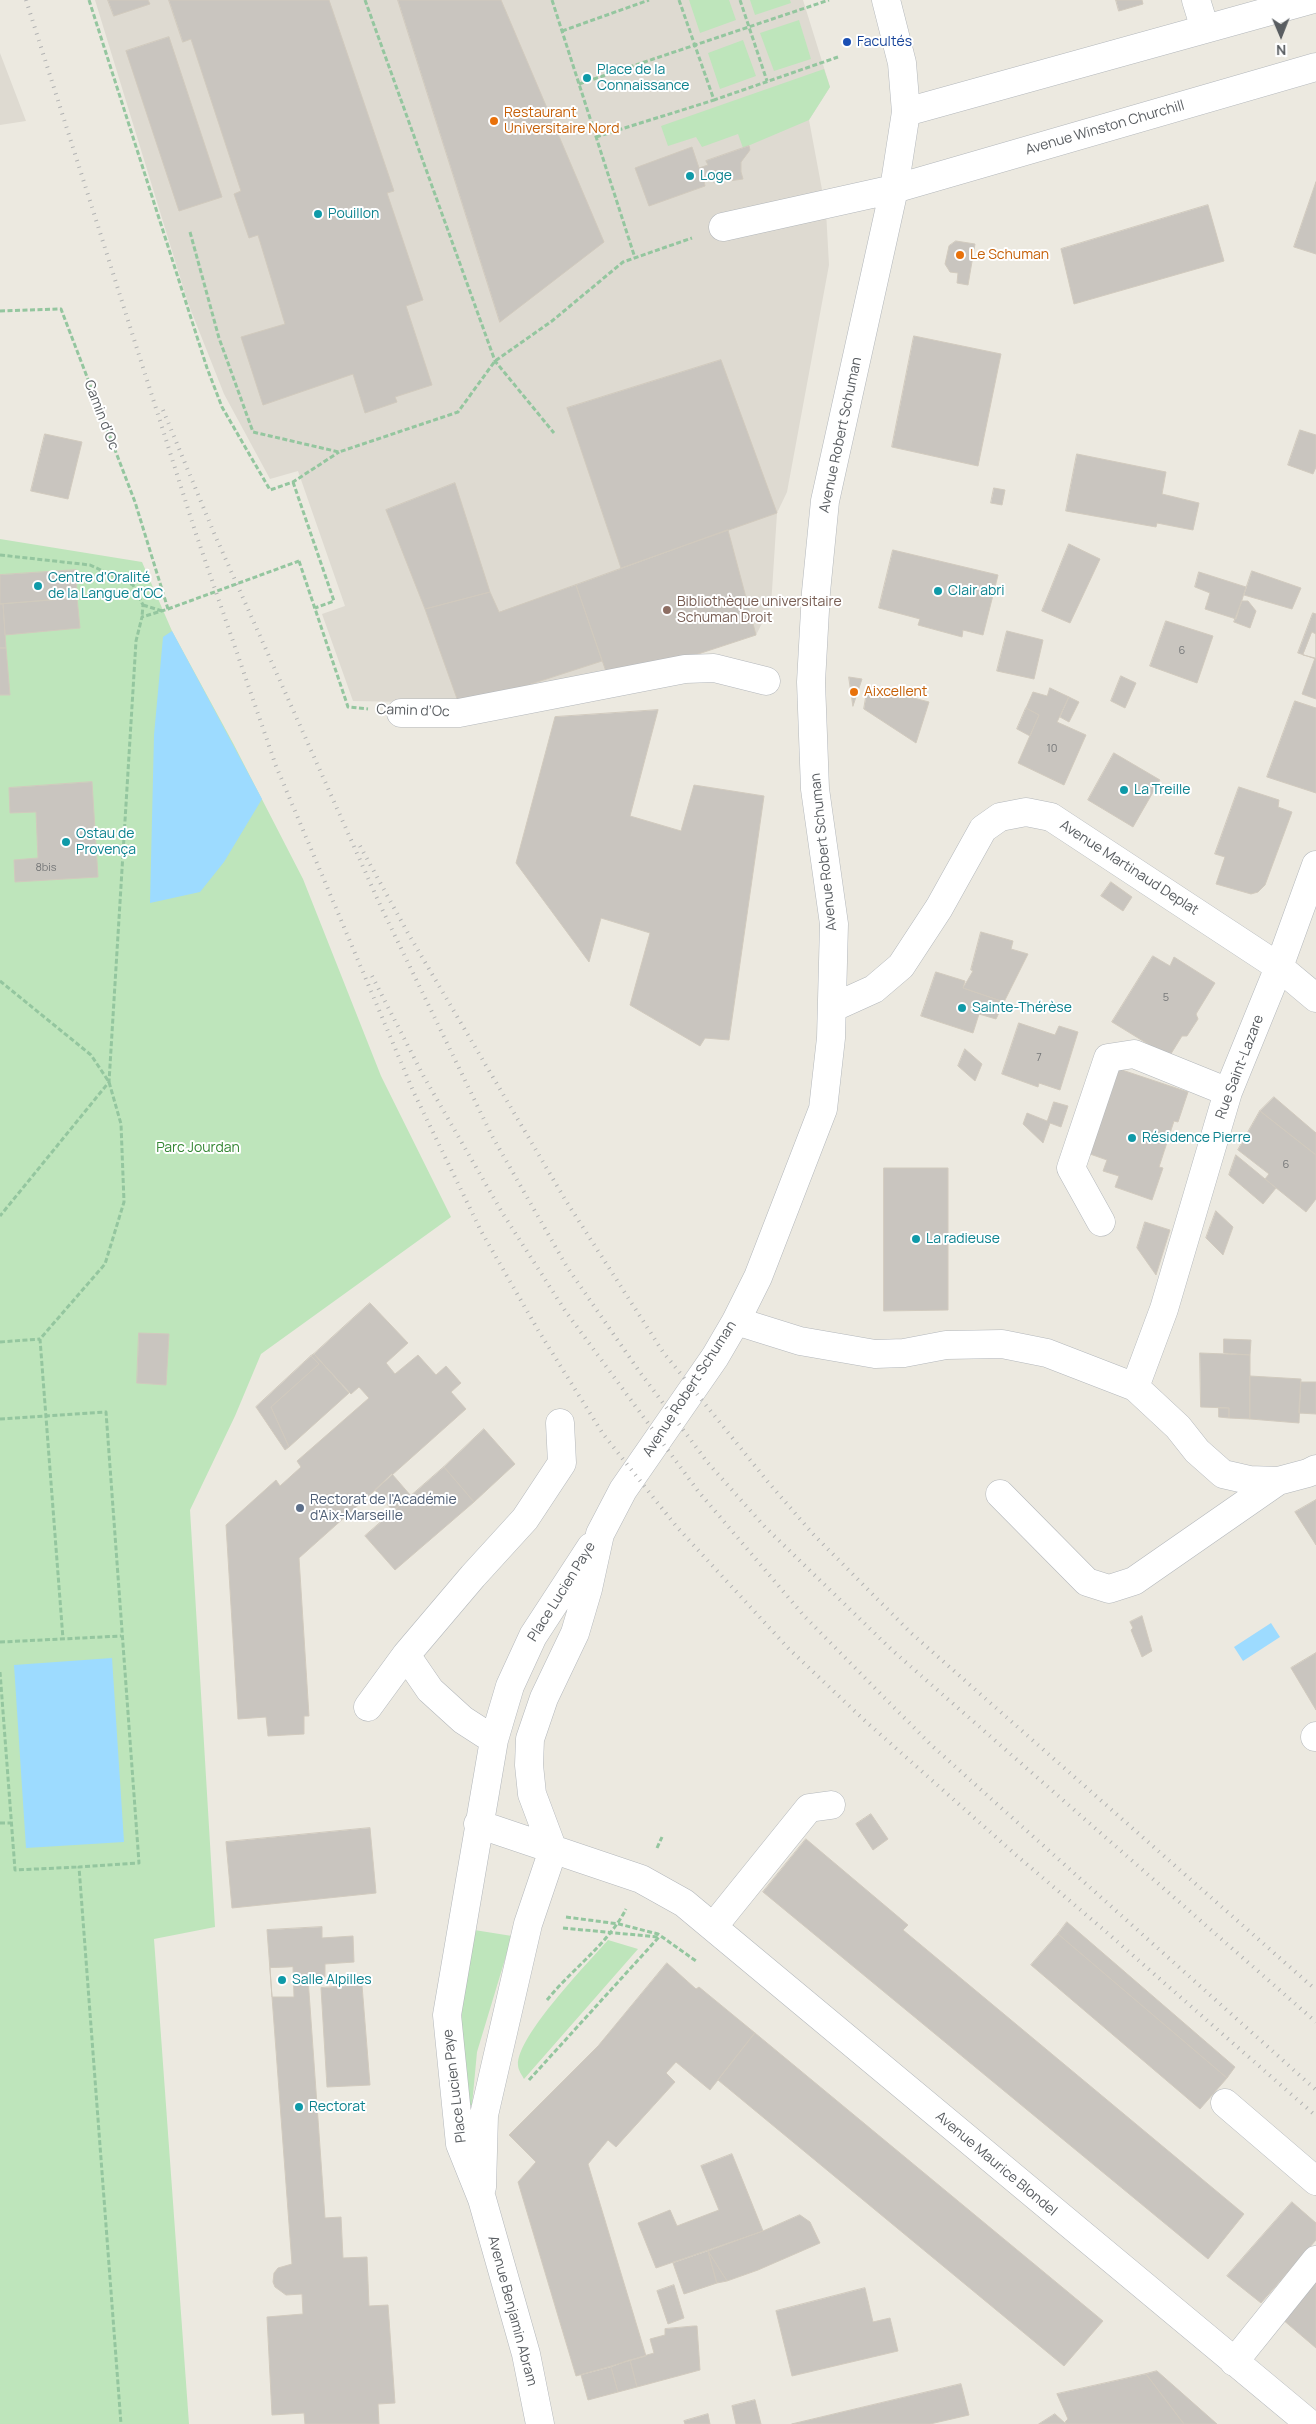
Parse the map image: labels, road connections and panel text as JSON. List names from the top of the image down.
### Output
{
  "streets": {
    "street": [
      "Avenue Winston Churchill",
      "Camin d’Oc",
      "Avenue Robert Schuman",
      "Avenue Martinaud Deplat",
      "Rue Saint-Lazare",
      "Place Lucien Paye",
      "Avenue Maurice Blondel",
      "Avenue Benjamin Abram"
    ]
  },
  "crossings": [
    ["Avenue Winston Churchill", "Avenue Robert Schuman"],
    ["Avenue Robert Schuman", "Avenue Martinaud Deplat"],
    ["Avenue Robert Schuman", "Place Lucien Paye"],
    ["Avenue Martinaud Deplat", "Rue Saint-Lazare"],
    ["Place Lucien Paye", "Avenue Benjamin Abram"]
  ],
  "parks": ["Parc Jourdan"],
  "places": [
    "Facultés",
    "Place de la Connaissance",
    "Restaurant Universitaire Nord",
    "Loge",
    "Pouillon",
    "Le Schuman",
    "Centre d'Oralité de la Langue d'OC",
    "Clair abri",
    "Bibliothèque universitaire Schuman Droit",
    "Aixcellent",
    "La Treille",
    "Ostau de Provença",
    "Sainte-Thérèse",
    "Résidence Pierre",
    "La radieuse",
    "Rectorat de l'Académie d'Aix-Marseille",
    "Salle Alpilles",
    "Rectorat"
  ],
  "house_numbers": [
    "6",
    "10",
    "8bis",
    "5",
    "7",
    "6"
  ],
  "north": "bottom"
}
